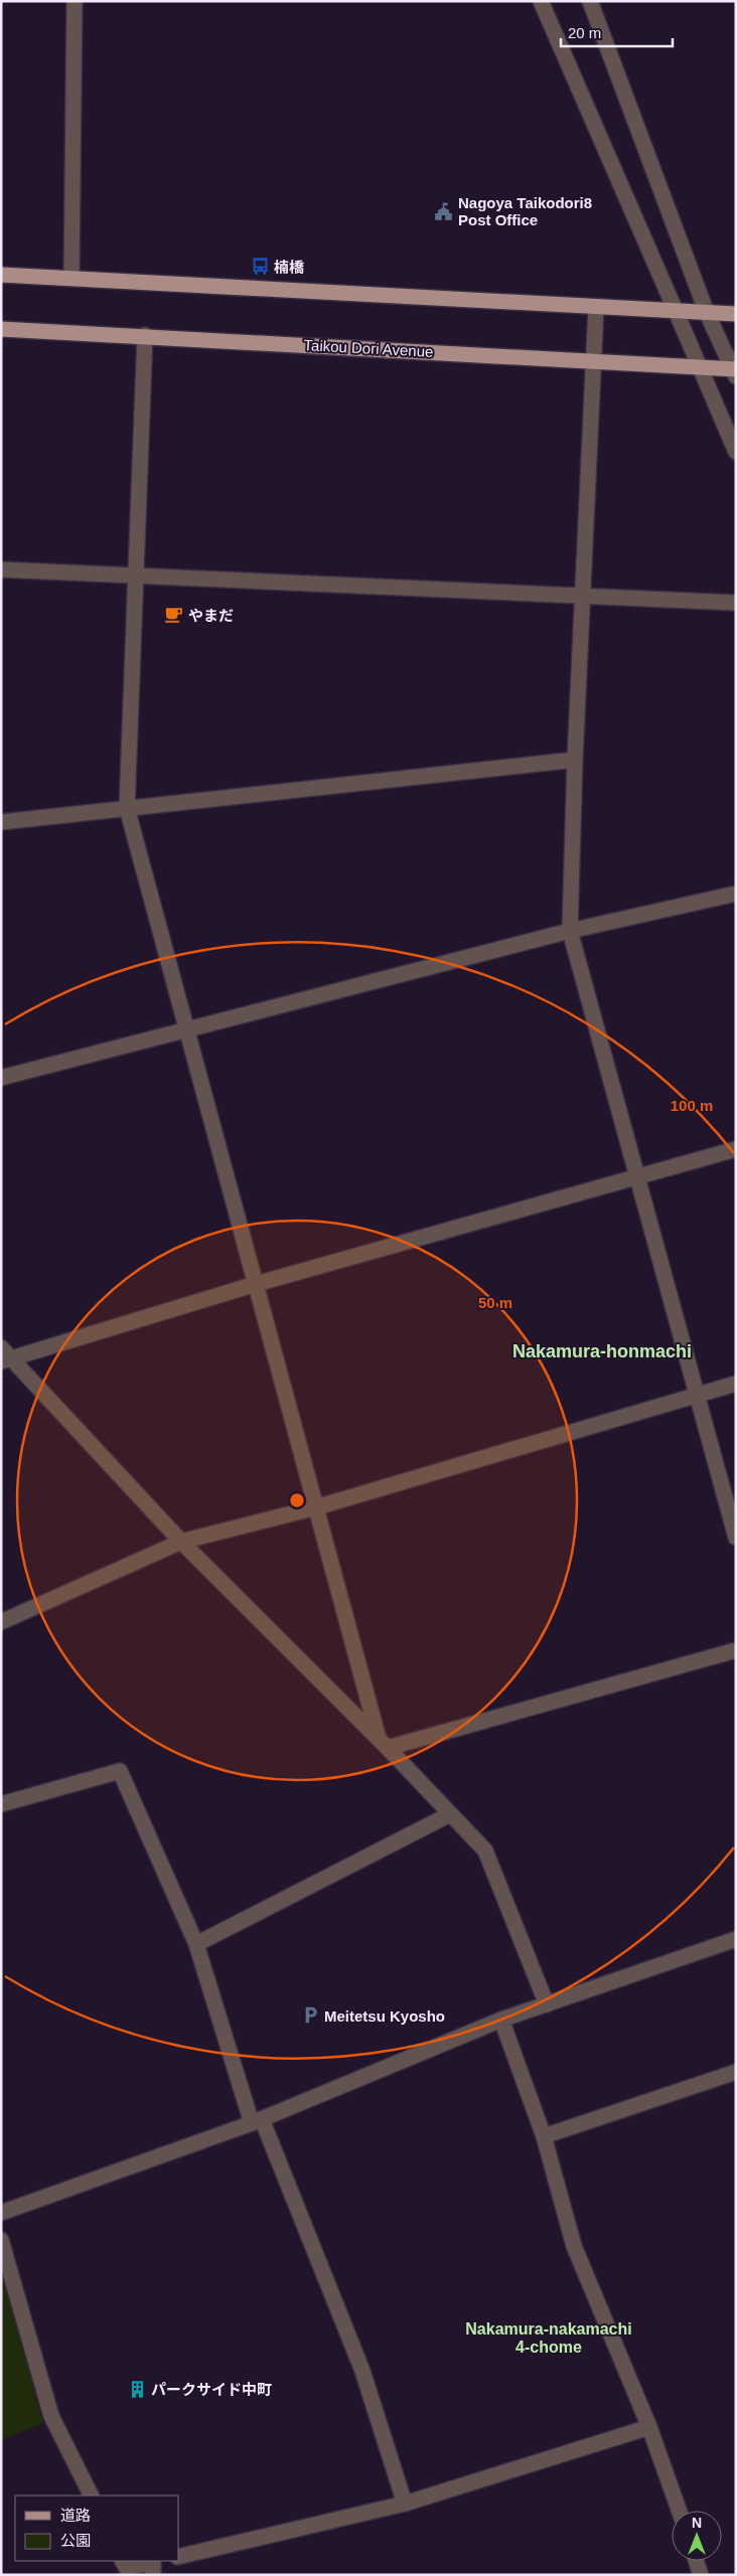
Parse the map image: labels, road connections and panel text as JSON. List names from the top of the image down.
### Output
{
  "streets": {
    "main road": ["Taikou Dori Avenue"]
  },
  "districts": ["Nakamura-honmachi", "Nakamura-nakamachi 4-chome"],
  "places": {
    "public building": ["Nagoya Taikodori8 Post Office"],
    "bus stop": ["楠橋"],
    "cafe": ["やまだ"],
    "parking": ["Meitetsu Kyosho"],
    "building": ["パークサイド中町"]
  },
  "legend": ["道路", "公園"],
  "scale_bar": "20 m",
  "north": "top",
  "rings": ["100 m", "50 m"]
}
